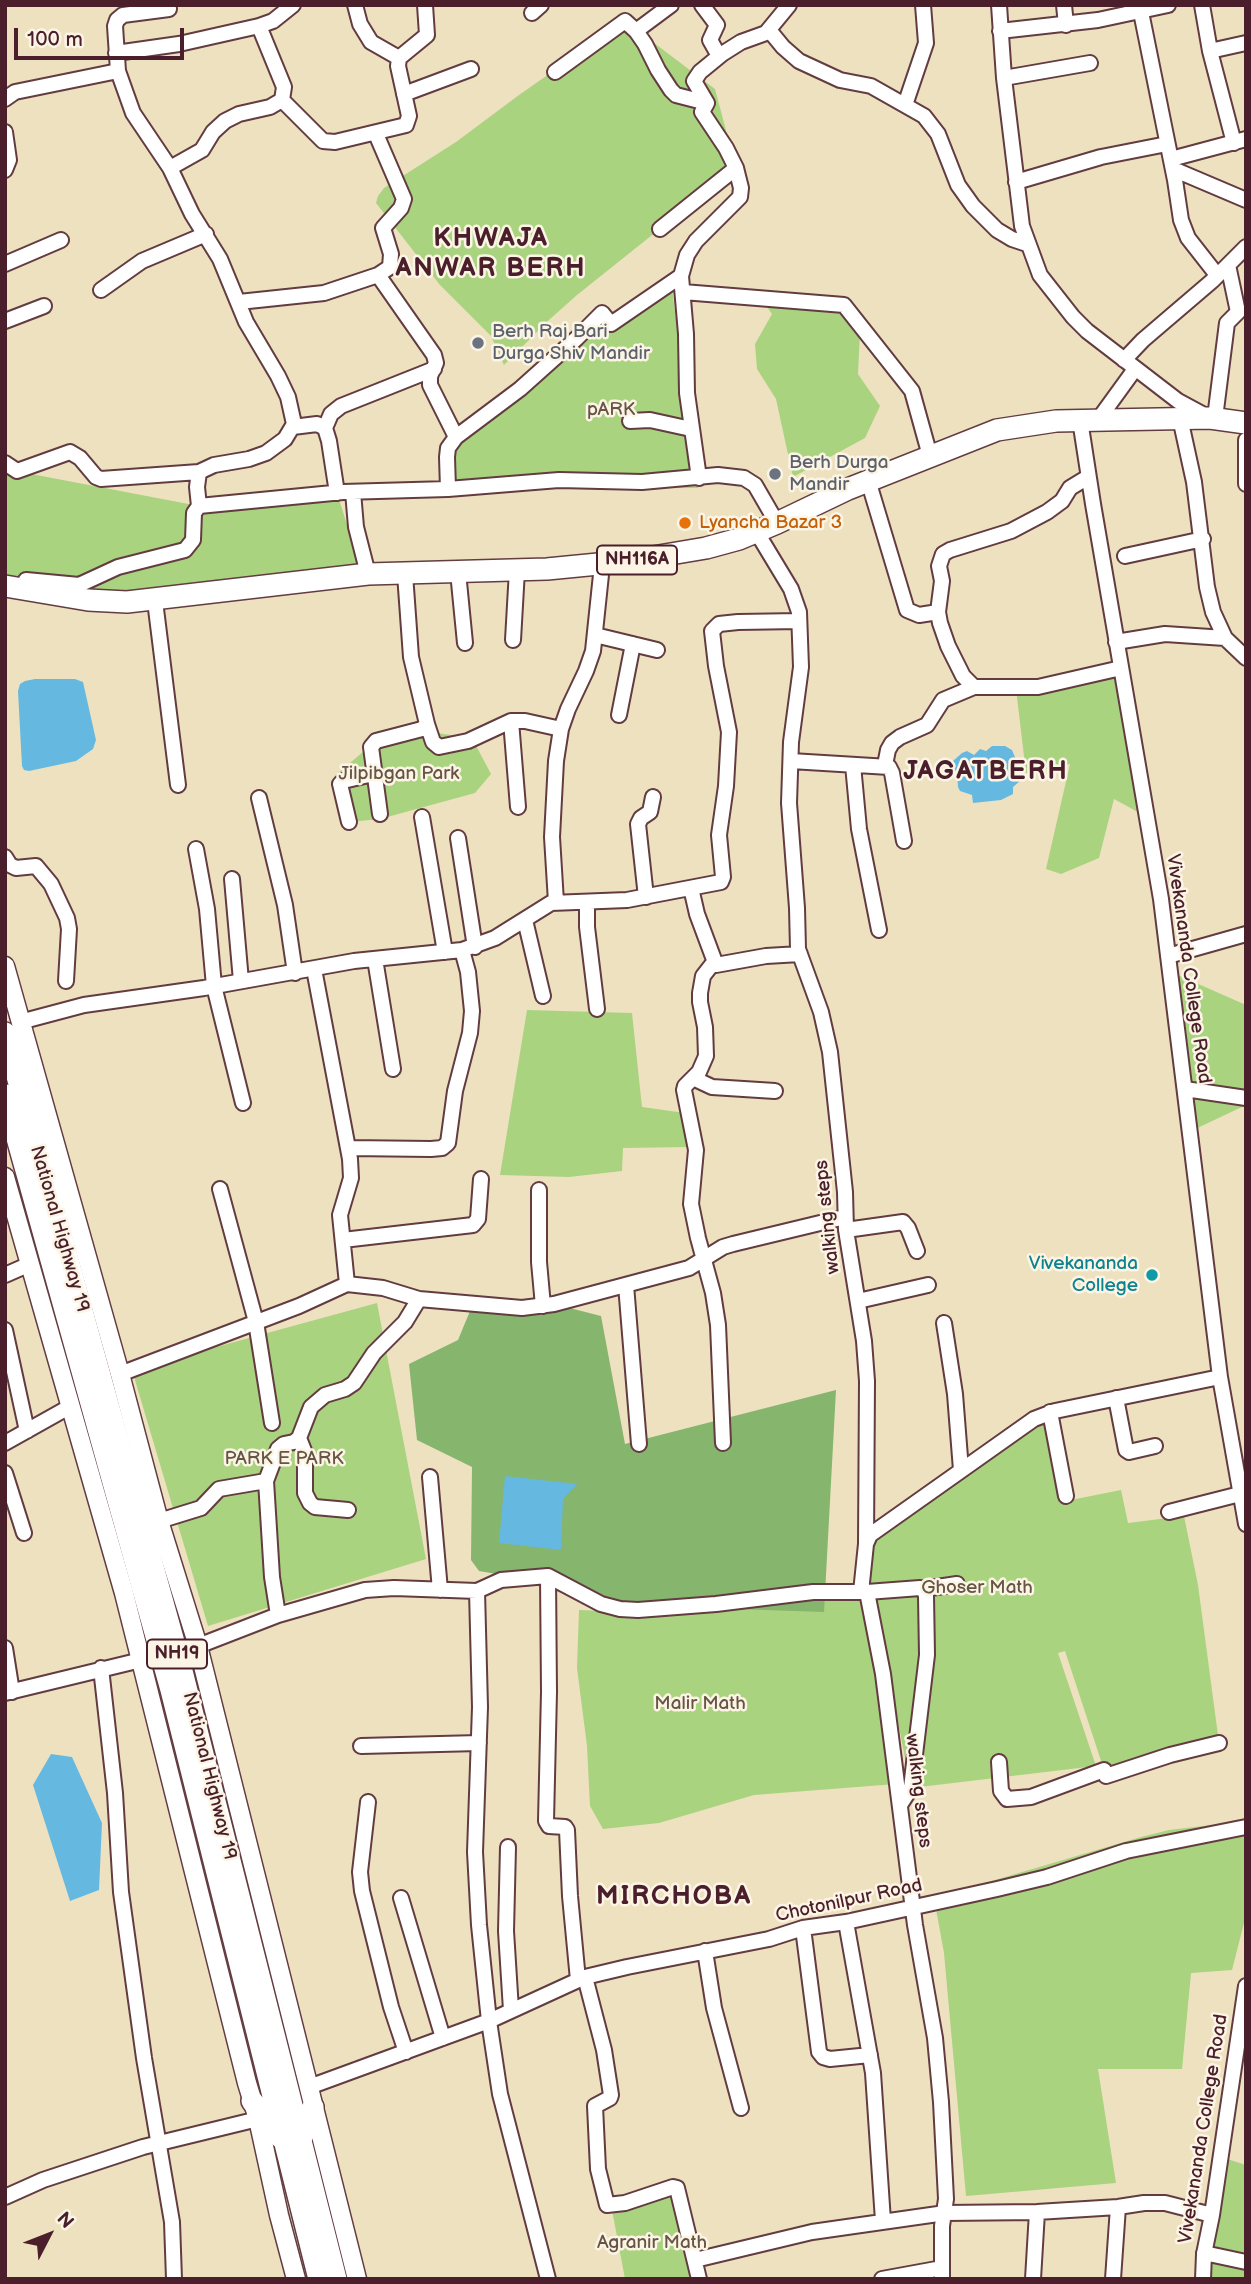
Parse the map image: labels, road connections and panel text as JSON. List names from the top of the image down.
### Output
{
  "streets": {
    "highway": ["NH116A", "National Highway 19", "NH19"],
    "street": ["Vivekananda College Road", "walking steps", "Chotonilpur Road"]
  },
  "crossings": [
    ["NH116A", "Vivekananda College Road"],
    ["NH116A", "walking steps"],
    ["walking steps", "Chotonilpur Road"],
    ["National Highway 19", "NH19"]
  ],
  "districts": ["KHWAJA ANWAR BERH", "JAGATBERH", "MIRCHOBA"],
  "parks": [
    "pARK",
    "Jilpibgan Park",
    "PARK E PARK",
    "Ghoser Math",
    "Malir Math",
    "Agranir Math"
  ],
  "places": [
    "Berh Raj Bari Durga Shiv Mandir",
    "Berh Durga Mandir",
    "Lyancha Bazar 3",
    "Vivekananda College"
  ],
  "scale_bar": "100 m",
  "north": "top right"
}
